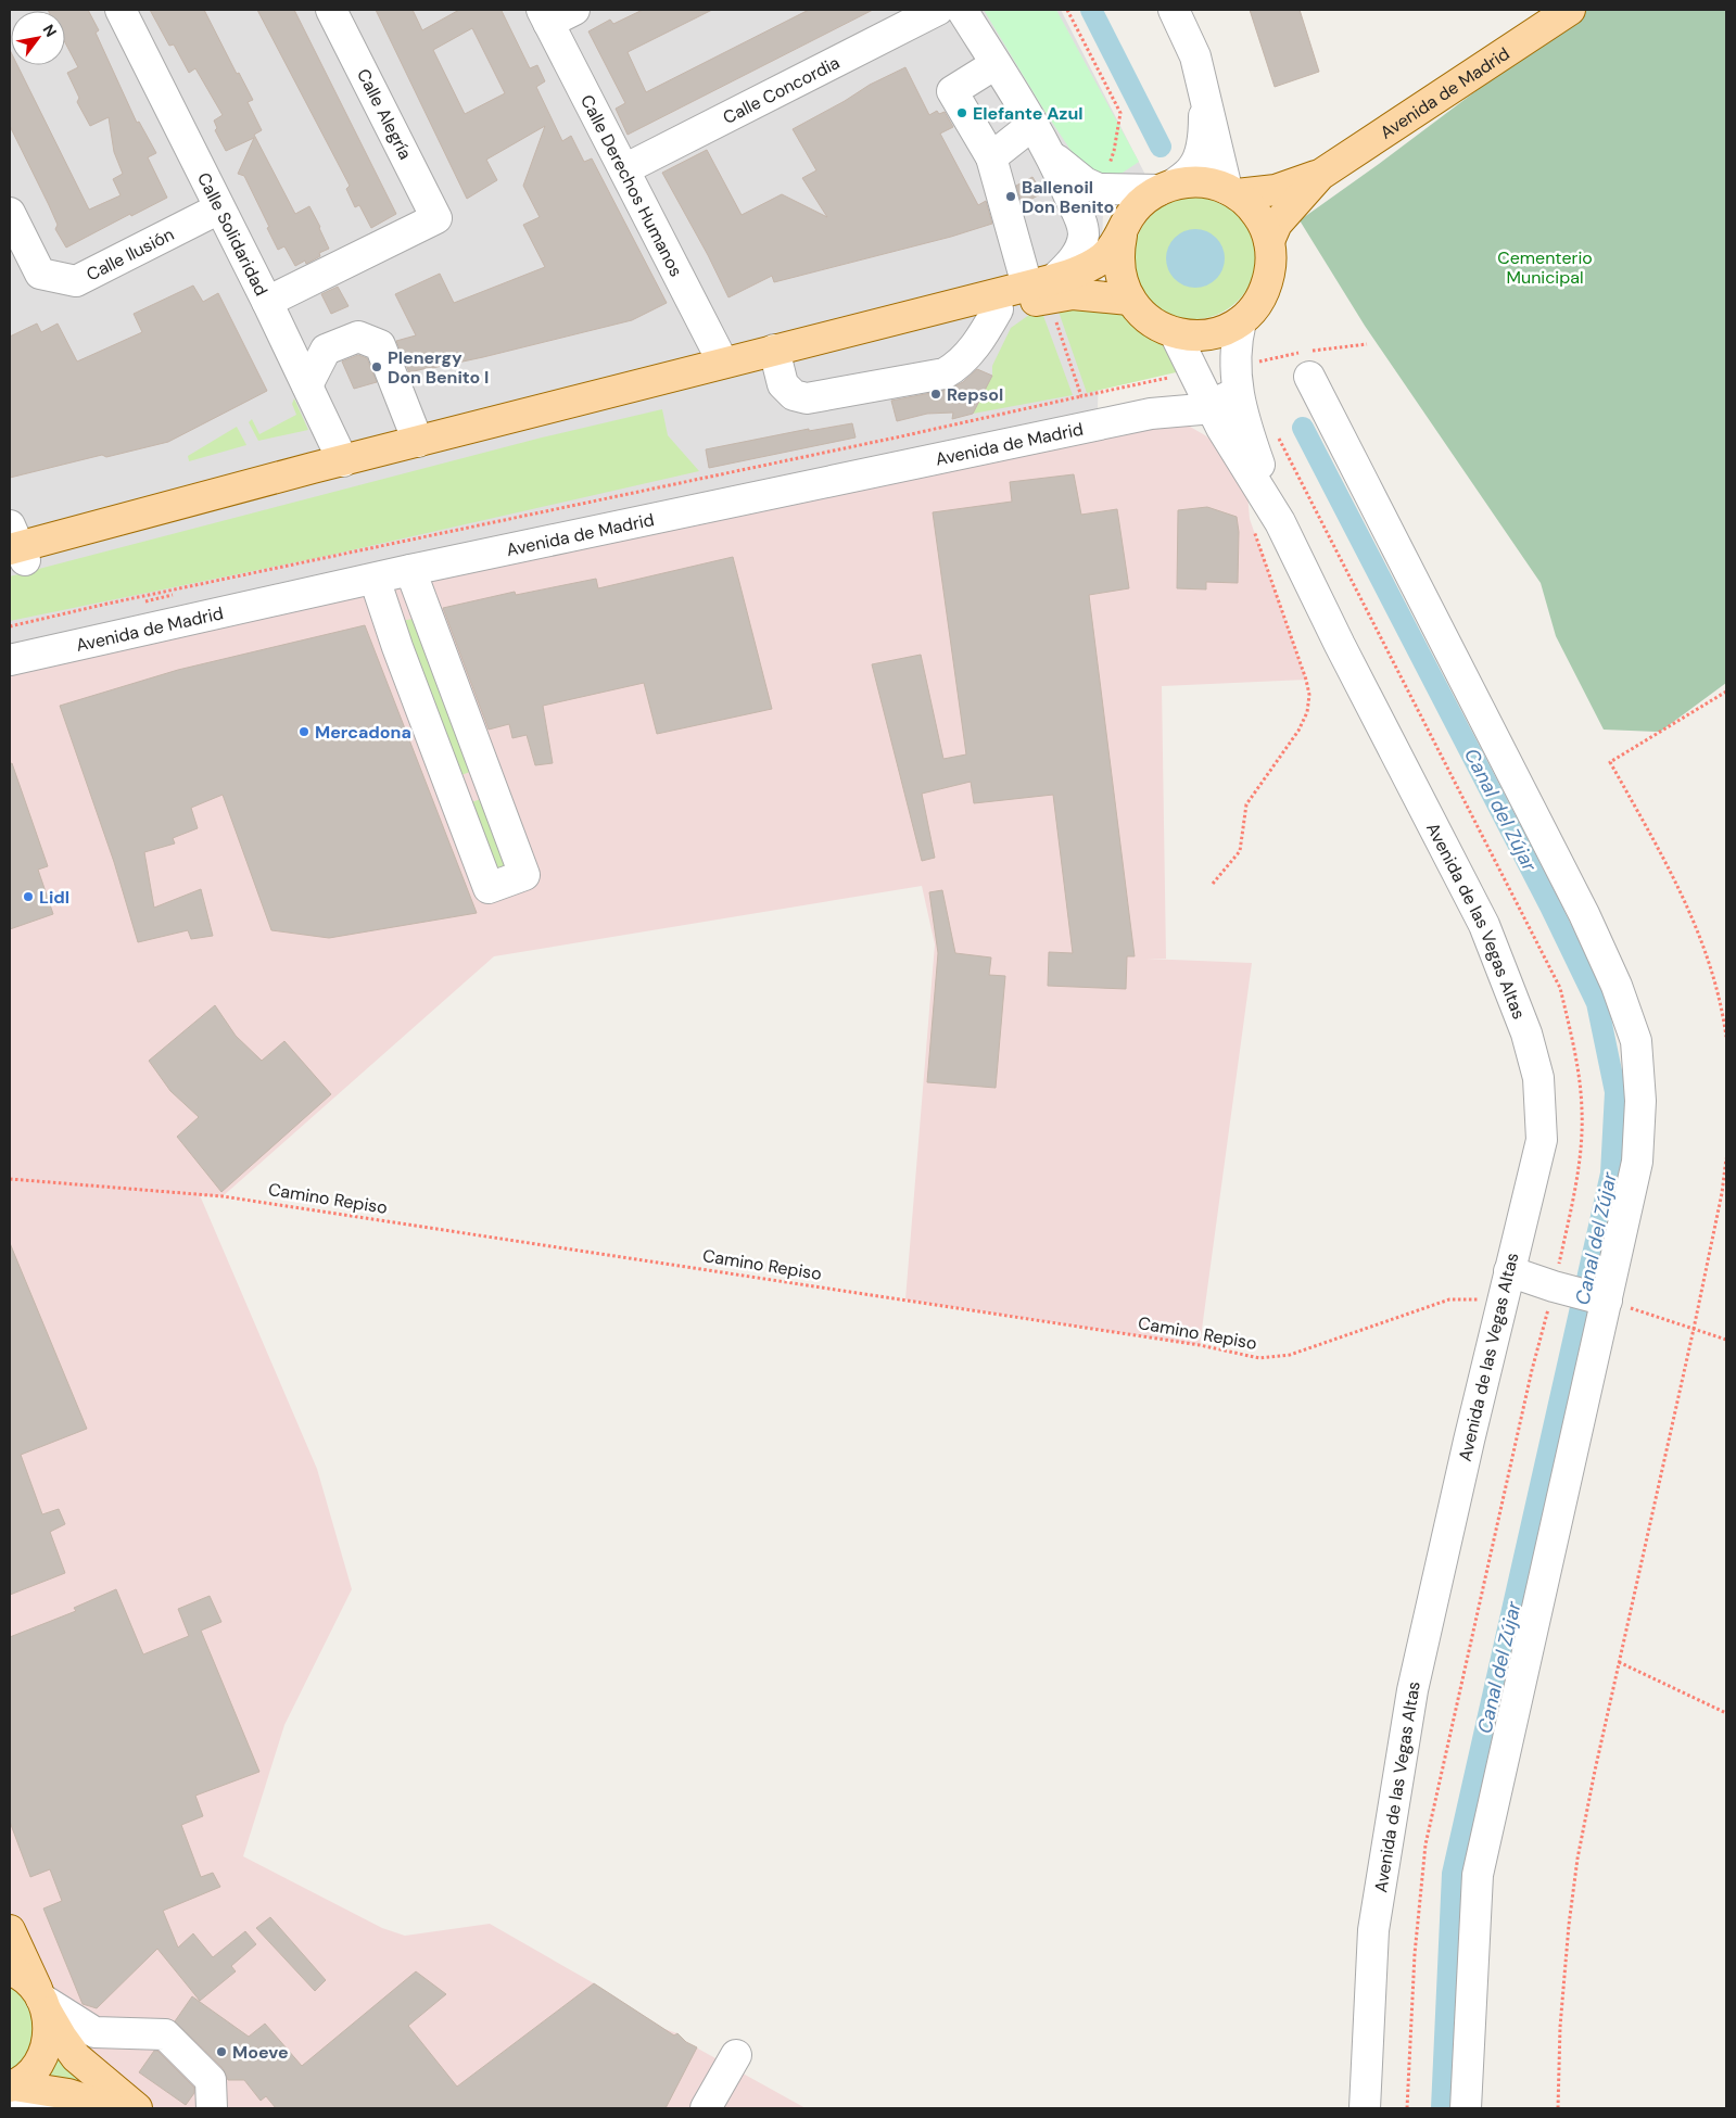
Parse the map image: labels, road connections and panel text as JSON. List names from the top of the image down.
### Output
{
  "streets": {
    "main road": ["Avenida de Madrid"],
    "street": [
      "Calle Concordia",
      "Calle Alegría",
      "Calle Derechos Humanos",
      "Calle Solidaridad",
      "Calle Ilusión",
      "Avenida de las Vegas Altas"
    ],
    "path": ["Camino Repiso"]
  },
  "crossings": [
    ["Calle Concordia", "Calle Derechos Humanos"],
    ["Calle Alegría", "Calle Solidaridad"],
    ["Calle Solidaridad", "Calle Ilusión"],
    ["Avenida de las Vegas Altas", "Camino Repiso"]
  ],
  "water": ["Canal del Zújar"],
  "parks": ["Cementerio Municipal"],
  "places": [
    "Elefante Azul",
    "Ballenoil Don Benito",
    "Plenergy Don Benito I",
    "Repsol",
    "Mercadona",
    "Lidl",
    "Moeve"
  ],
  "north": "top right"
}
